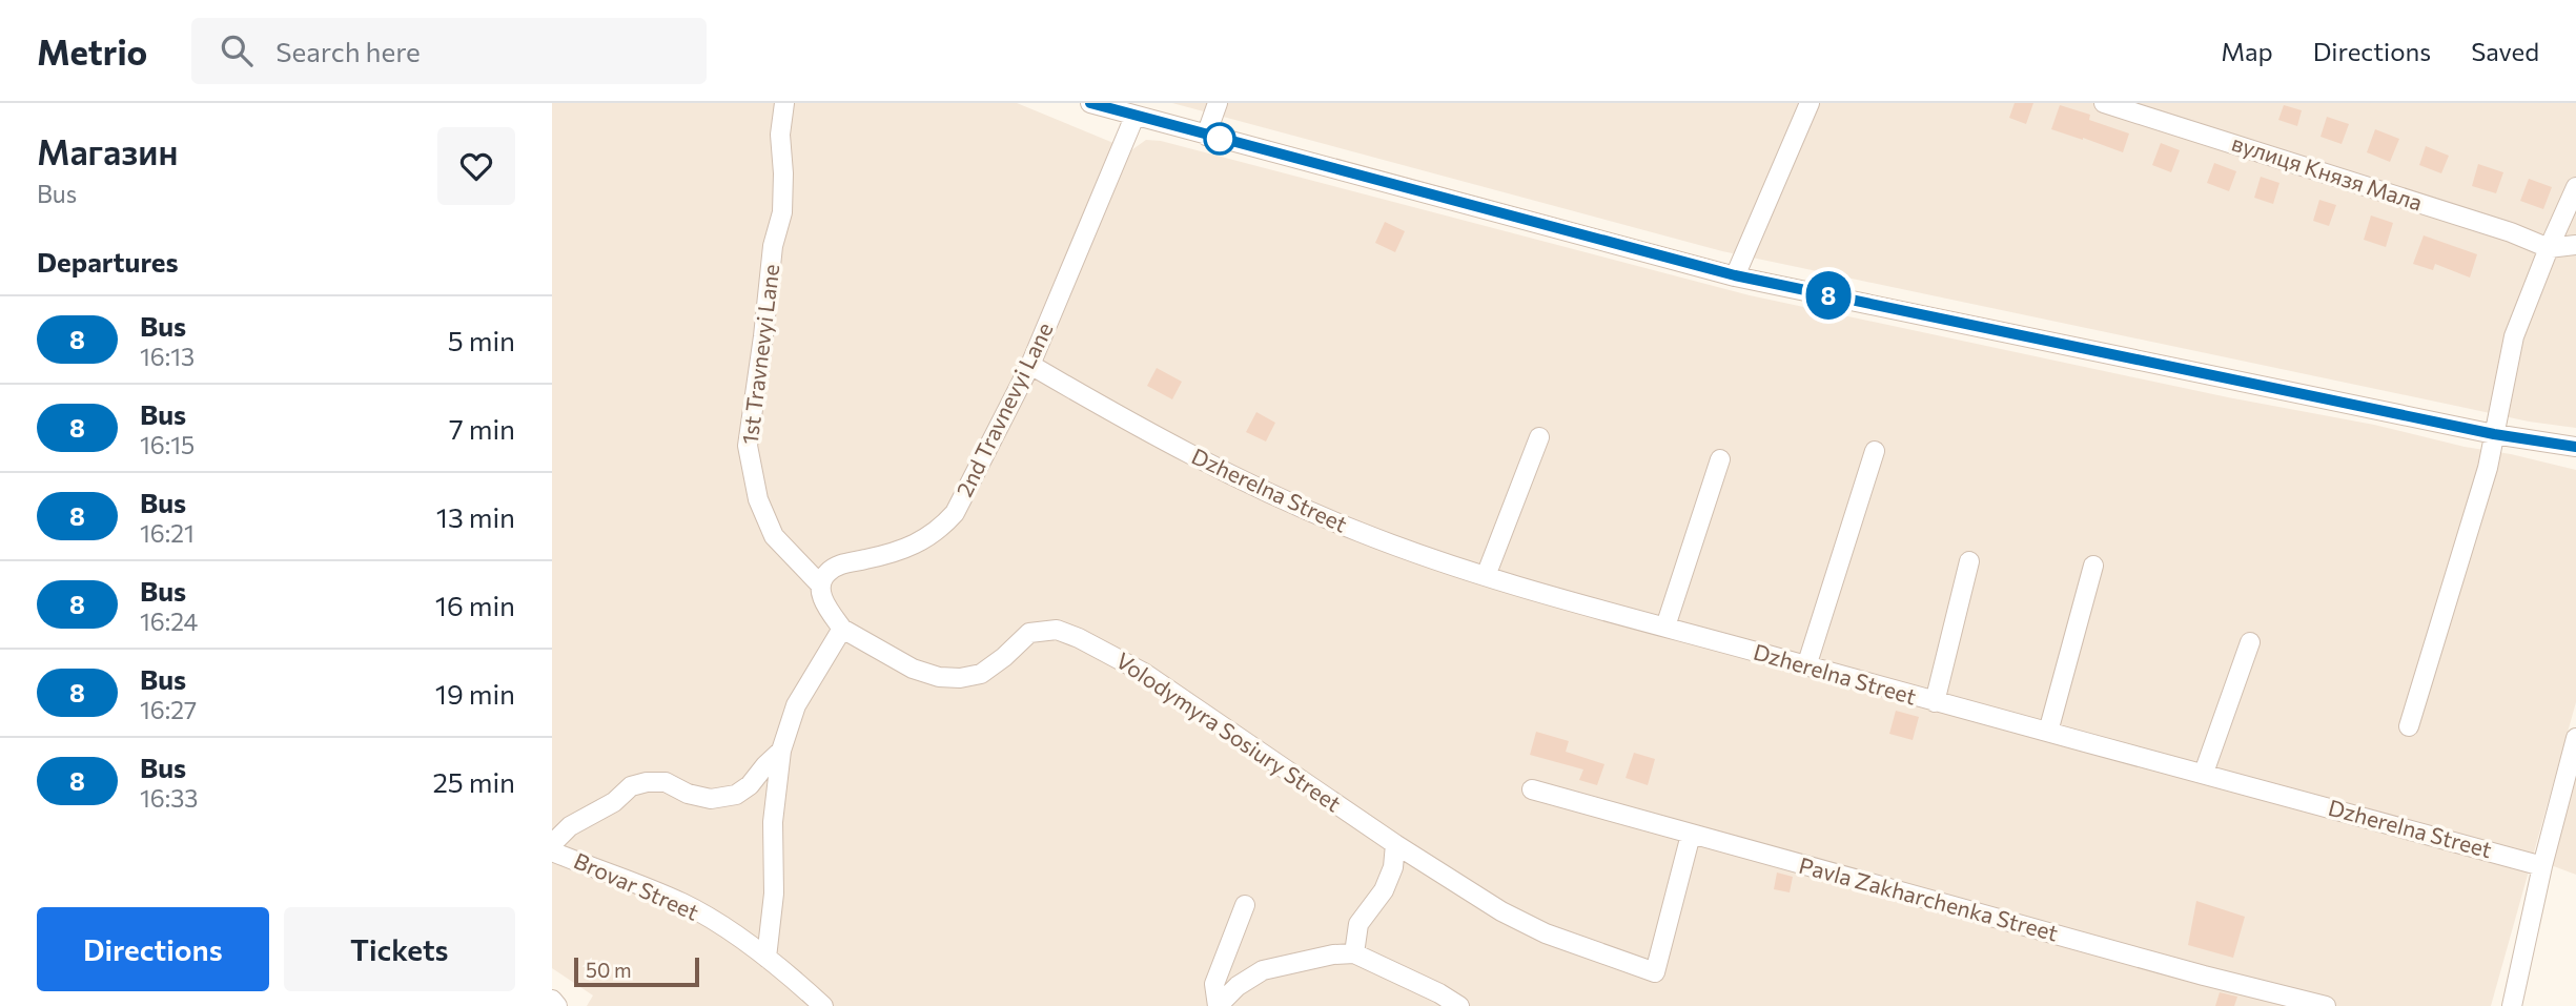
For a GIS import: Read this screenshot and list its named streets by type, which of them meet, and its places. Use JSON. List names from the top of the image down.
{
  "streets": {
    "street": [
      "вулиця Князя Мала",
      "1st Travnevyi Lane",
      "2nd Travnevyi Lane",
      "Dzherelna Street",
      "Volodymyra Sosiury Street",
      "Brovar Street",
      "Pavla Zakharchenka Street"
    ]
  },
  "crossings": [
    ["1st Travnevyi Lane", "2nd Travnevyi Lane"],
    ["2nd Travnevyi Lane", "Dzherelna Street"],
    ["Volodymyra Sosiury Street", "Pavla Zakharchenka Street"]
  ],
  "lines": ["bus line 8"],
  "scale_bar": "50 m",
  "page": {
    "header": "Metrio",
    "search": "Search here",
    "nav": ["Map", "Directions", "Saved"],
    "heading": [
      ["Магазин", "Bus"],
      "Departures"
    ],
    "on_map": "8",
    "list": [
      {
        "mark": "8",
        "name": "Bus",
        "note": "16:13",
        "value": "5 min"
      },
      {
        "mark": "8",
        "name": "Bus",
        "note": "16:15",
        "value": "7 min"
      },
      {
        "mark": "8",
        "name": "Bus",
        "note": "16:21",
        "value": "13 min"
      },
      {
        "mark": "8",
        "name": "Bus",
        "note": "16:24",
        "value": "16 min"
      },
      {
        "mark": "8",
        "name": "Bus",
        "note": "16:27",
        "value": "19 min"
      },
      {
        "mark": "8",
        "name": "Bus",
        "note": "16:33",
        "value": "25 min"
      }
    ],
    "buttons": ["Directions", "Tickets"],
    "scale": "50 m"
  }
}
